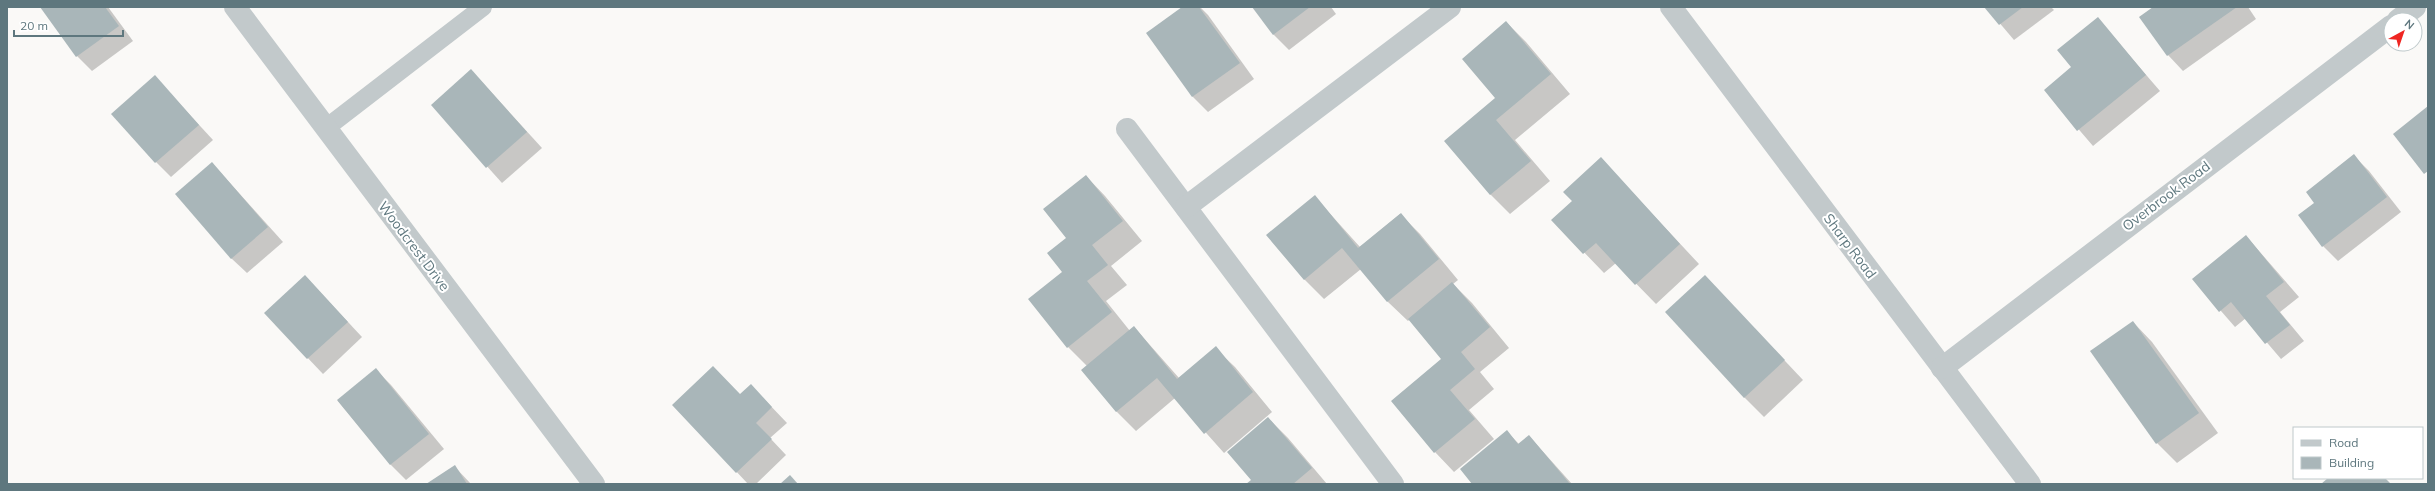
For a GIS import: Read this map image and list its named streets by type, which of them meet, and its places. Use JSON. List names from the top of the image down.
{
  "streets": {
    "street": ["Overbrook Road", "Woodcrest Drive", "Sharp Road"]
  },
  "crossings": [
    ["Overbrook Road", "Sharp Road"]
  ],
  "legend": ["Road", "Building"],
  "scale_bar": "20 m",
  "north": "top right"
}
